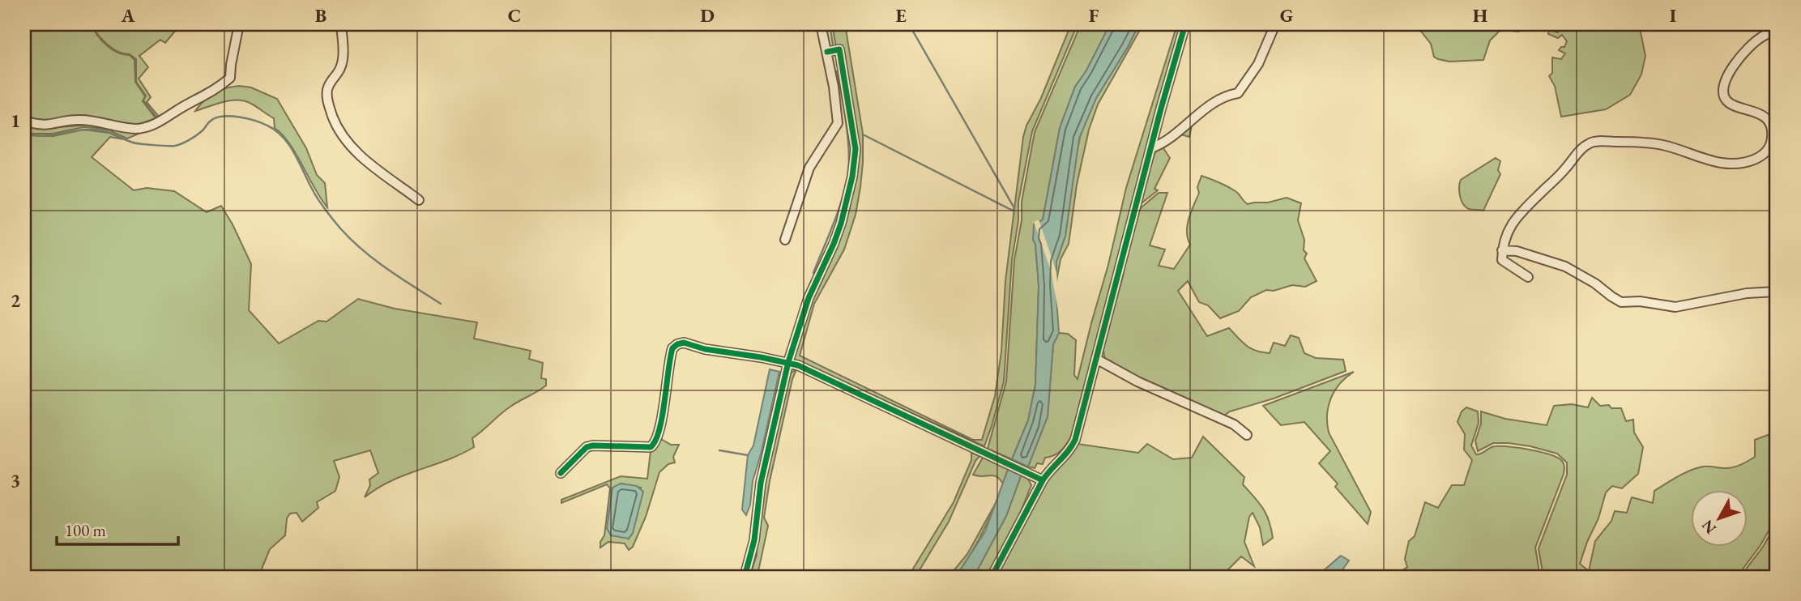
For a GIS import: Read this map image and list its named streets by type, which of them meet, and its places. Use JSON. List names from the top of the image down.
{
  "scale_bar": "100 m",
  "north": "bottom left",
  "grid": {
    "columns": [
      "A",
      "B",
      "C",
      "D",
      "E",
      "F",
      "G",
      "H",
      "I"
    ],
    "rows": ["1", "2", "3"]
  }
}
